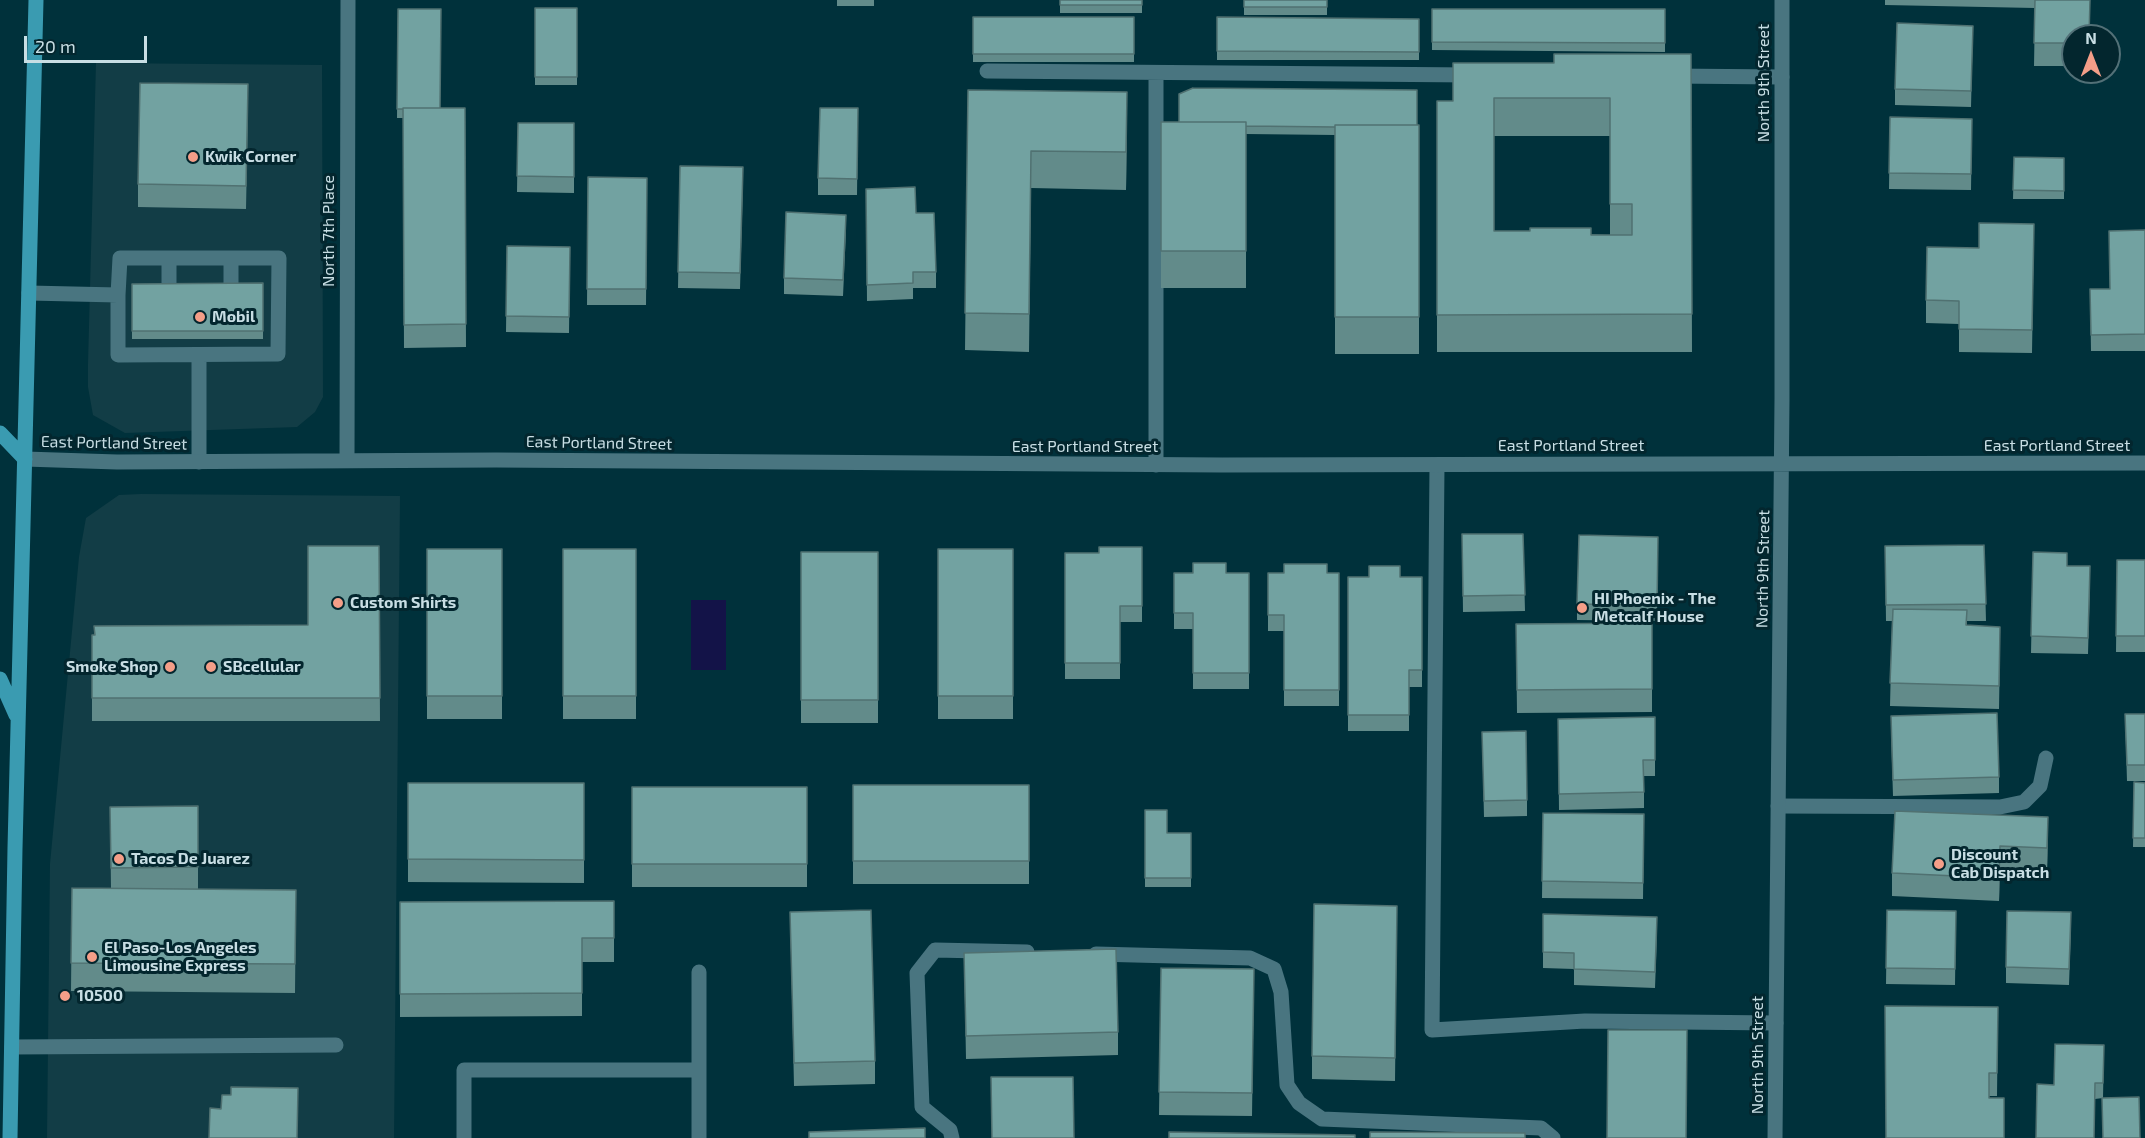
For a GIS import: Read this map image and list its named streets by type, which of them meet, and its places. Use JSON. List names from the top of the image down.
{
  "streets": {
    "street": ["North 9th Street", "North 7th Place", "East Portland Street"]
  },
  "crossings": [
    ["North 9th Street", "East Portland Street"],
    ["North 7th Place", "East Portland Street"]
  ],
  "places": [
    "Kwik Corner",
    "Mobil",
    "Custom Shirts",
    "HI Phoenix - The Metcalf House",
    "Smoke Shop",
    "SBcellular",
    "Tacos De Juarez",
    "Discount Cab Dispatch",
    "El Paso-Los Angeles Limousine Express",
    "10500"
  ],
  "scale_bar": "20 m",
  "north": "top"
}
